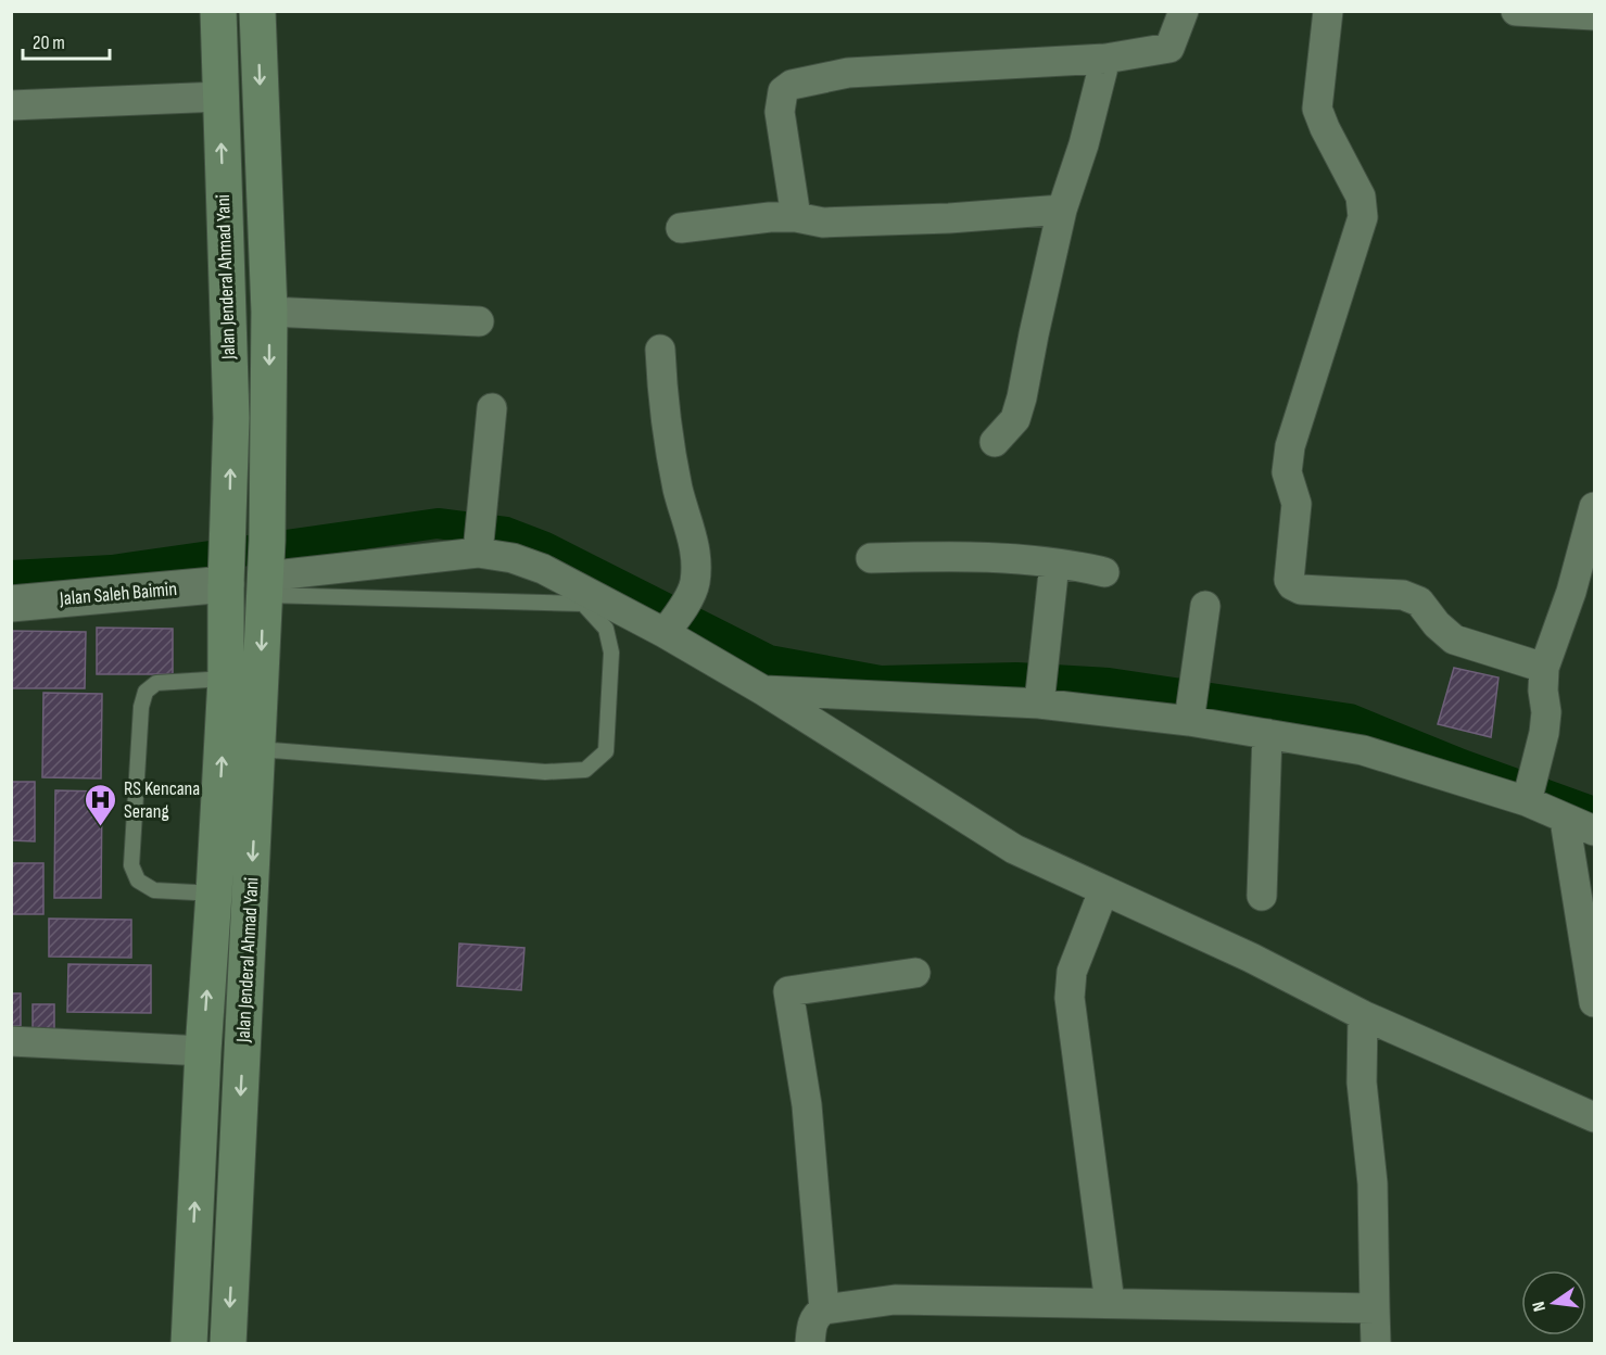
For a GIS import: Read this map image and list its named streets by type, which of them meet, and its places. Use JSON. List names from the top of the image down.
{
  "streets": {
    "main road": ["Jalan Jenderal Ahmad Yani"],
    "street": ["Jalan Saleh Baimin"]
  },
  "crossings": [
    ["Jalan Jenderal Ahmad Yani", "Jalan Saleh Baimin"]
  ],
  "places": {
    "hospital": ["RS Kencana Serang"]
  },
  "scale_bar": "20 m",
  "north": "left"
}
